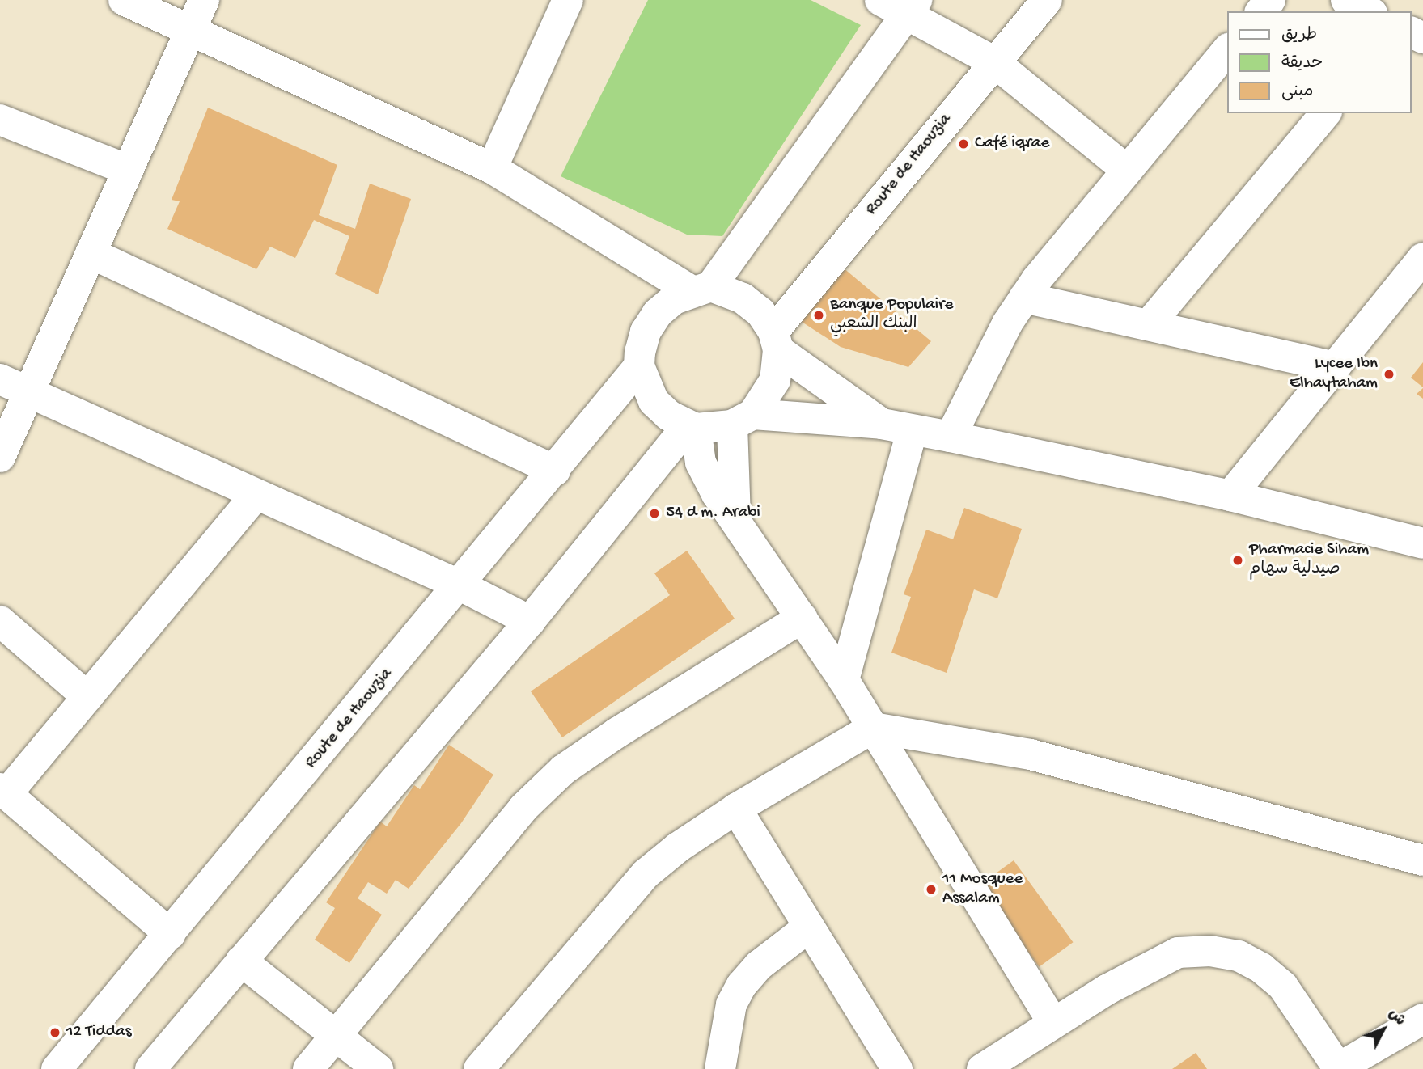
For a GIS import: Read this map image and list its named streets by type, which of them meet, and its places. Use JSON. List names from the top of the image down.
{
  "streets": {
    "street": ["Route de Haouzia"]
  },
  "places": [
    "Café iqrae",
    "Banque Populaire البنك الشعبي",
    "Lycee Ibn Elhaytaham",
    "54 d m. Arabi",
    "Pharmacie Siham صيدلية سهام",
    "11 Mosquee Assalam",
    "12 Tiddas"
  ],
  "legend": ["طريق", "حديقة", "مبنى"],
  "north": "top right"
}
